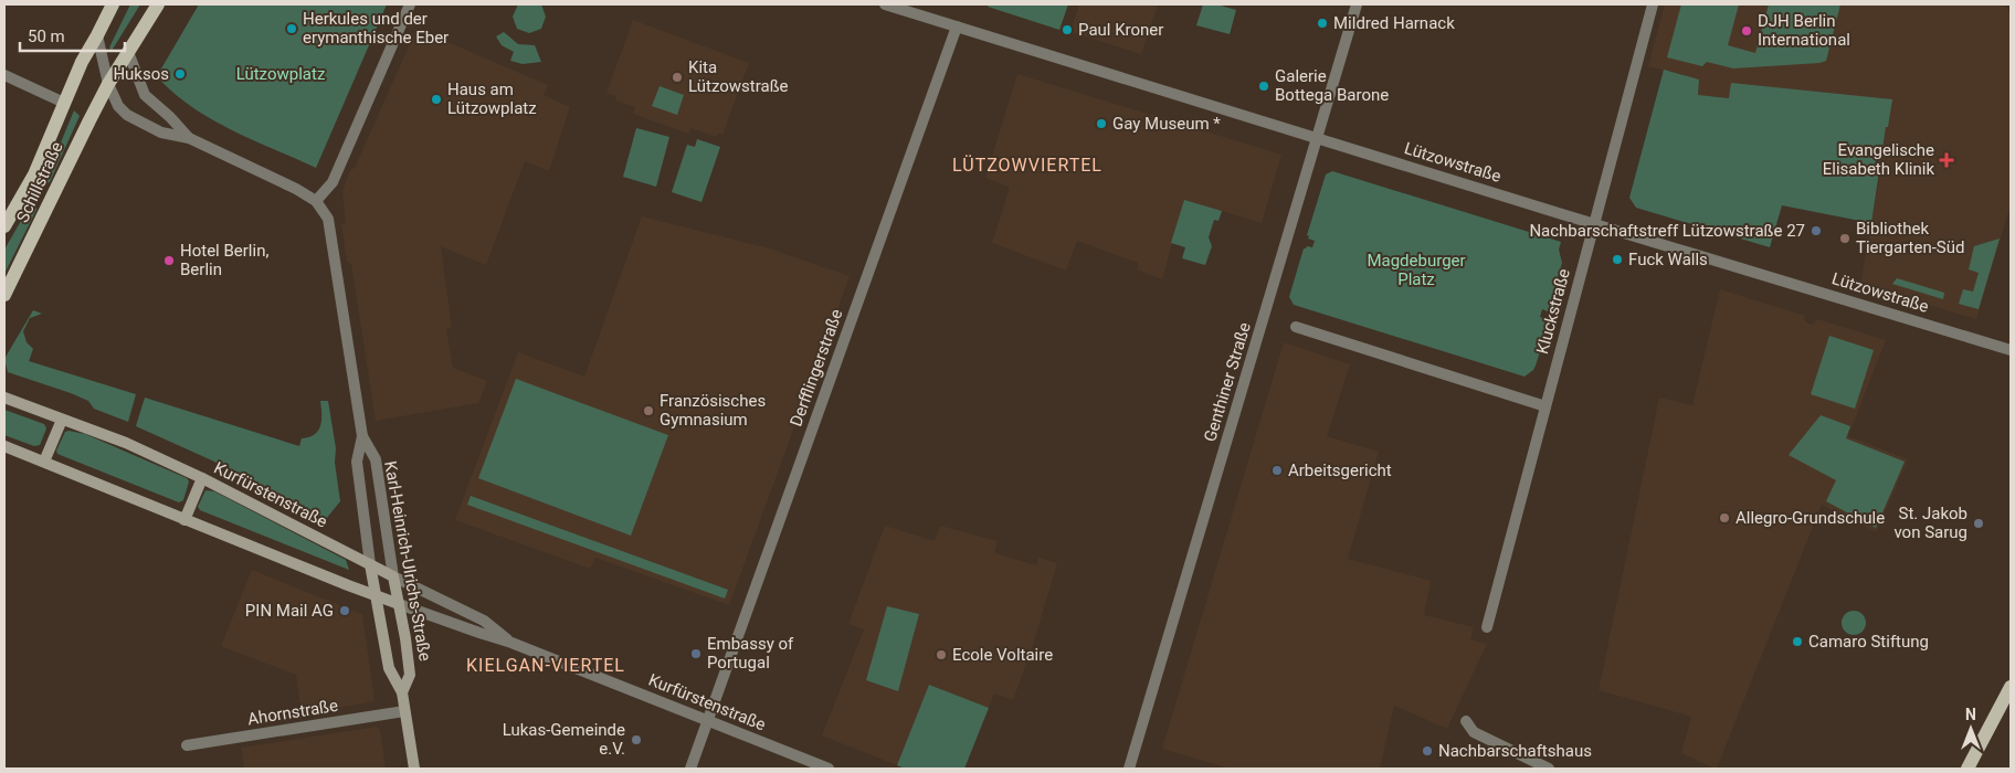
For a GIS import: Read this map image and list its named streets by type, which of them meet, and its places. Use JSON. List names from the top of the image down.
{
  "streets": {
    "main road": ["Schillstraße", "Kurfürstenstraße", "Karl-Heinrich-Ulrichs-Straße"],
    "street": [
      "Lützowstraße",
      "Kluckstraße",
      "Derfflingerstraße",
      "Genthiner Straße",
      "Ahornstraße"
    ]
  },
  "crossings": [
    ["Lützowstraße", "Kluckstraße"],
    ["Lützowstraße", "Derfflingerstraße"],
    ["Lützowstraße", "Genthiner Straße"],
    ["Derfflingerstraße", "Kurfürstenstraße"],
    ["Kurfürstenstraße", "Karl-Heinrich-Ulrichs-Straße"],
    ["Karl-Heinrich-Ulrichs-Straße", "Ahornstraße"]
  ],
  "districts": ["LÜTZOWVIERTEL", "KIELGAN-VIERTEL"],
  "parks": ["Lützowplatz", "Magdeburger Platz"],
  "places": {
    "other": [
      "Mildred Harnack",
      "Herkules und der erymanthische Eber",
      "Paul Kroner",
      "DJH Berlin International",
      "Huksos",
      "Kita Lützowstraße",
      "Galerie Bottega Barone",
      "Haus am Lützowplatz",
      "Gay Museum *",
      "Nachbarschaftstreff Lützowstraße 27",
      "Bibliothek Tiergarten-Süd",
      "Fuck Walls",
      "Hotel Berlin, Berlin",
      "Französisches Gymnasium",
      "Arbeitsgericht",
      "Allegro-Grundschule",
      "St. Jakob von Sarug",
      "PIN Mail AG",
      "Camaro Stiftung",
      "Embassy of Portugal",
      "Ecole Voltaire",
      "Lukas-Gemeinde e.V.",
      "Nachbarschaftshaus"
    ],
    "health": ["Evangelische Elisabeth Klinik"]
  },
  "scale_bar": "50 m",
  "north": "top"
}
